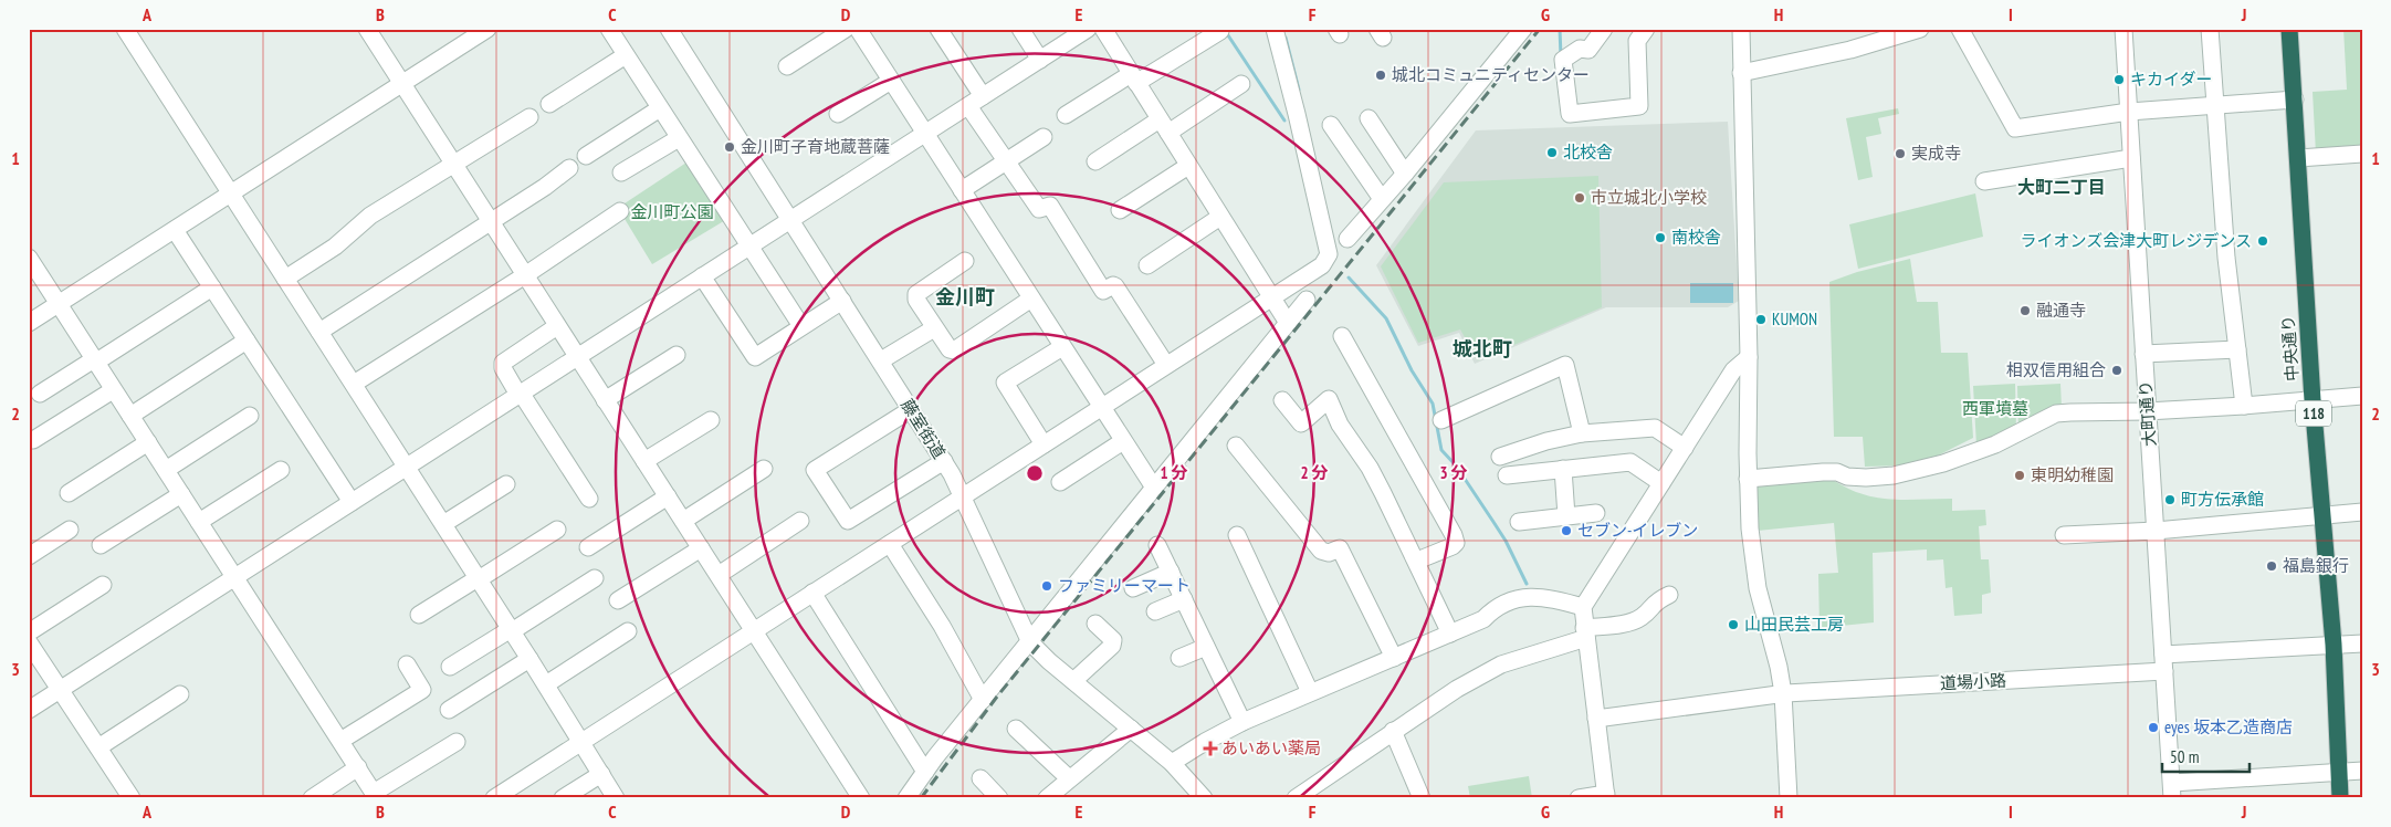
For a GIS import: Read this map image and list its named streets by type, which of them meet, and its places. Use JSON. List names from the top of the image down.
{
  "streets": {
    "highway": ["中央通り", "118"],
    "street": ["大町通り", "藤室街道", "道場小路"]
  },
  "crossings": [
    ["中央通り", "道場小路"],
    ["大町通り", "道場小路"]
  ],
  "districts": ["大町二丁目", "金川町", "城北町"],
  "parks": ["金川町公園", "西軍墳墓"],
  "places": {
    "other": [
      "城北コミュニティセンター",
      "キカイダー",
      "金川町子育地蔵菩薩",
      "北校舎",
      "実成寺",
      "市立城北小学校",
      "南校舎",
      "ライオンズ会津大町レジデンス",
      "融通寺",
      "KUMON",
      "相双信用組合",
      "東明幼稚園",
      "町方伝承館",
      "セブン-イレブン",
      "福島銀行",
      "ファミリーマート",
      "山田民芸工房",
      "eyes 坂本乙造商店"
    ],
    "health": ["あいあい薬局"]
  },
  "scale_bar": "50 m",
  "grid": {
    "columns": [
      "A",
      "B",
      "C",
      "D",
      "E",
      "F",
      "G",
      "H",
      "I",
      "J"
    ],
    "rows": ["1", "2", "3"]
  },
  "rings": ["1 分", "2 分", "3 分"]
}
